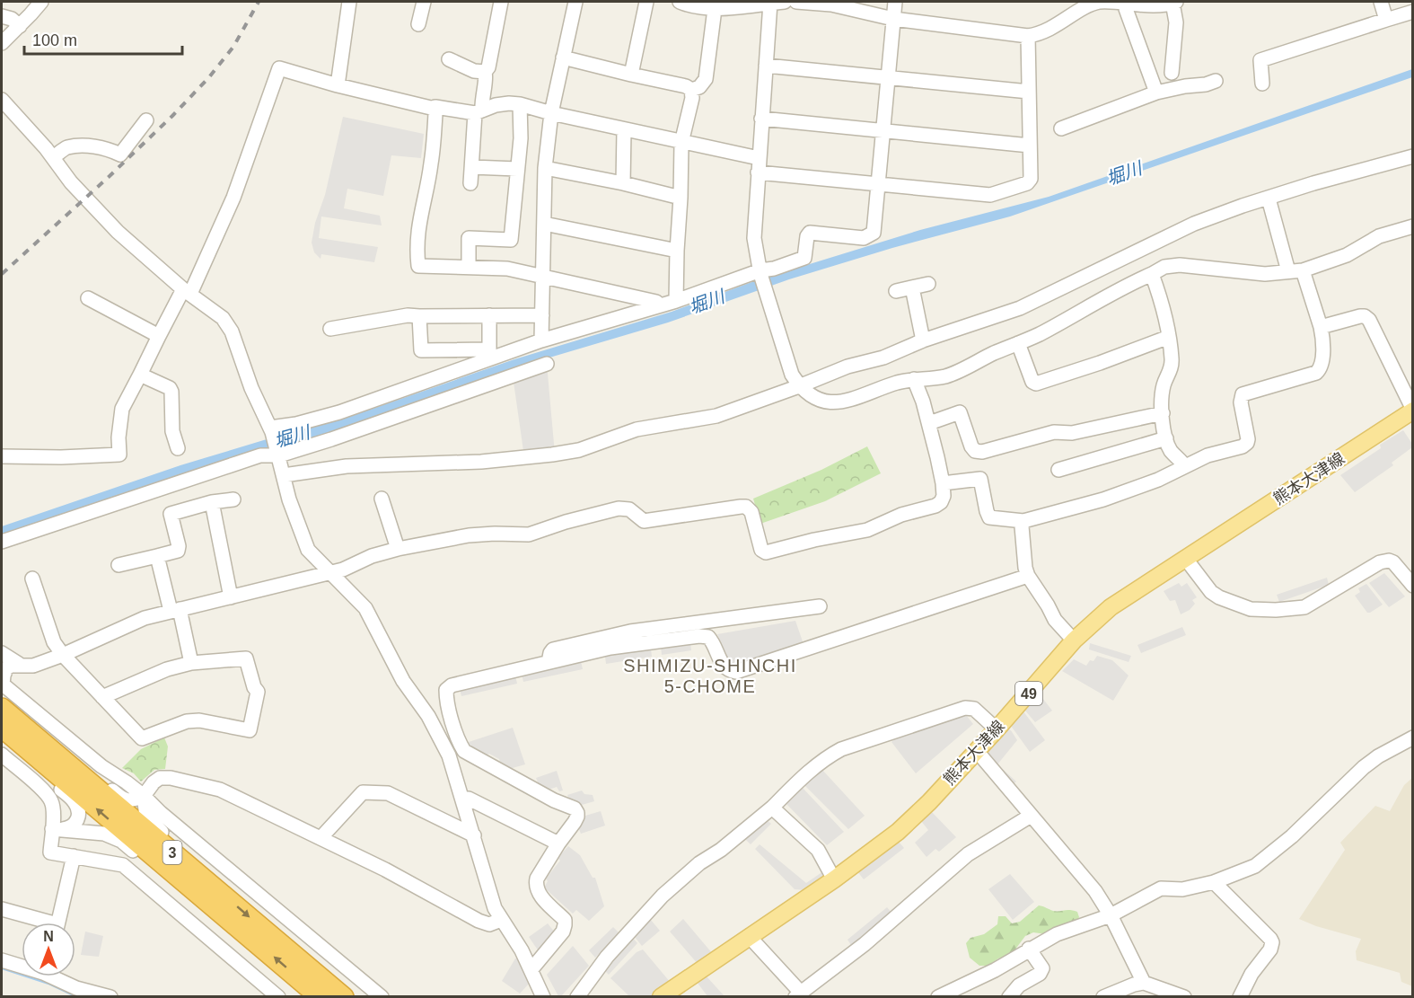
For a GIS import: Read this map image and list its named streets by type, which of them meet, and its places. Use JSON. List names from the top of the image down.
{
  "streets": {
    "highway": ["3"],
    "main road": ["熊本大津線", "49"]
  },
  "districts": ["SHIMIZU-SHINCHI 5-CHOME"],
  "water": ["堀川"],
  "scale_bar": "100 m",
  "north": "top"
}
